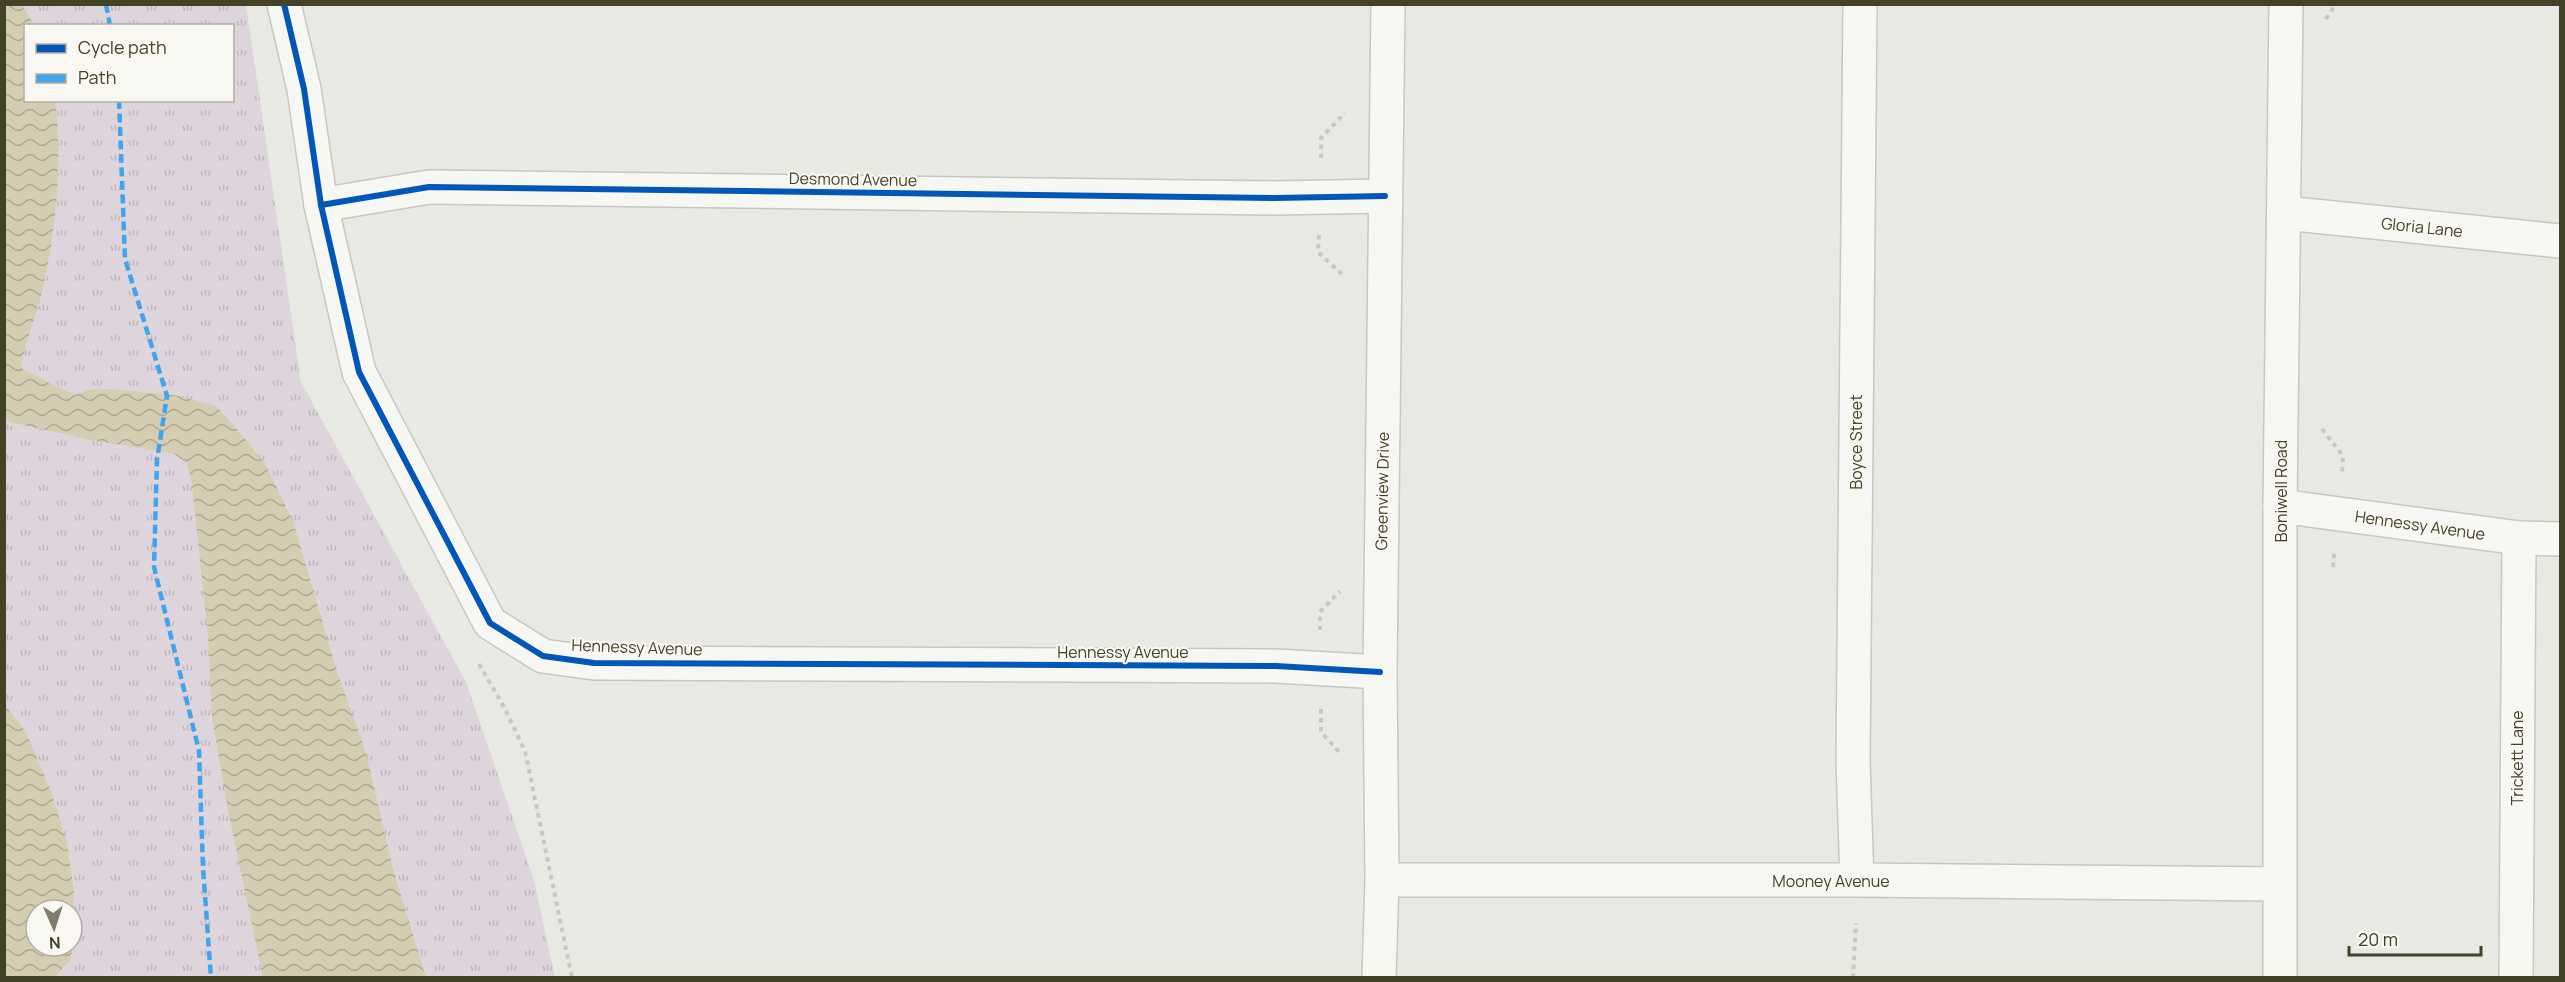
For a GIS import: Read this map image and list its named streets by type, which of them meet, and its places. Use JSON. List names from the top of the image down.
{
  "streets": {
    "street": [
      "Desmond Avenue",
      "Gloria Lane",
      "Boyce Street",
      "Greenview Drive",
      "Boniwell Road",
      "Hennessy Avenue",
      "Trickett Lane",
      "Mooney Avenue"
    ]
  },
  "crossings": [
    ["Desmond Avenue", "Greenview Drive"],
    ["Desmond Avenue", "Hennessy Avenue"],
    ["Gloria Lane", "Boniwell Road"],
    ["Boyce Street", "Mooney Avenue"],
    ["Greenview Drive", "Hennessy Avenue"],
    ["Greenview Drive", "Mooney Avenue"],
    ["Boniwell Road", "Hennessy Avenue"],
    ["Boniwell Road", "Mooney Avenue"],
    ["Hennessy Avenue", "Trickett Lane"]
  ],
  "legend": ["Cycle path", "Path"],
  "scale_bar": "20 m",
  "north": "bottom"
}
